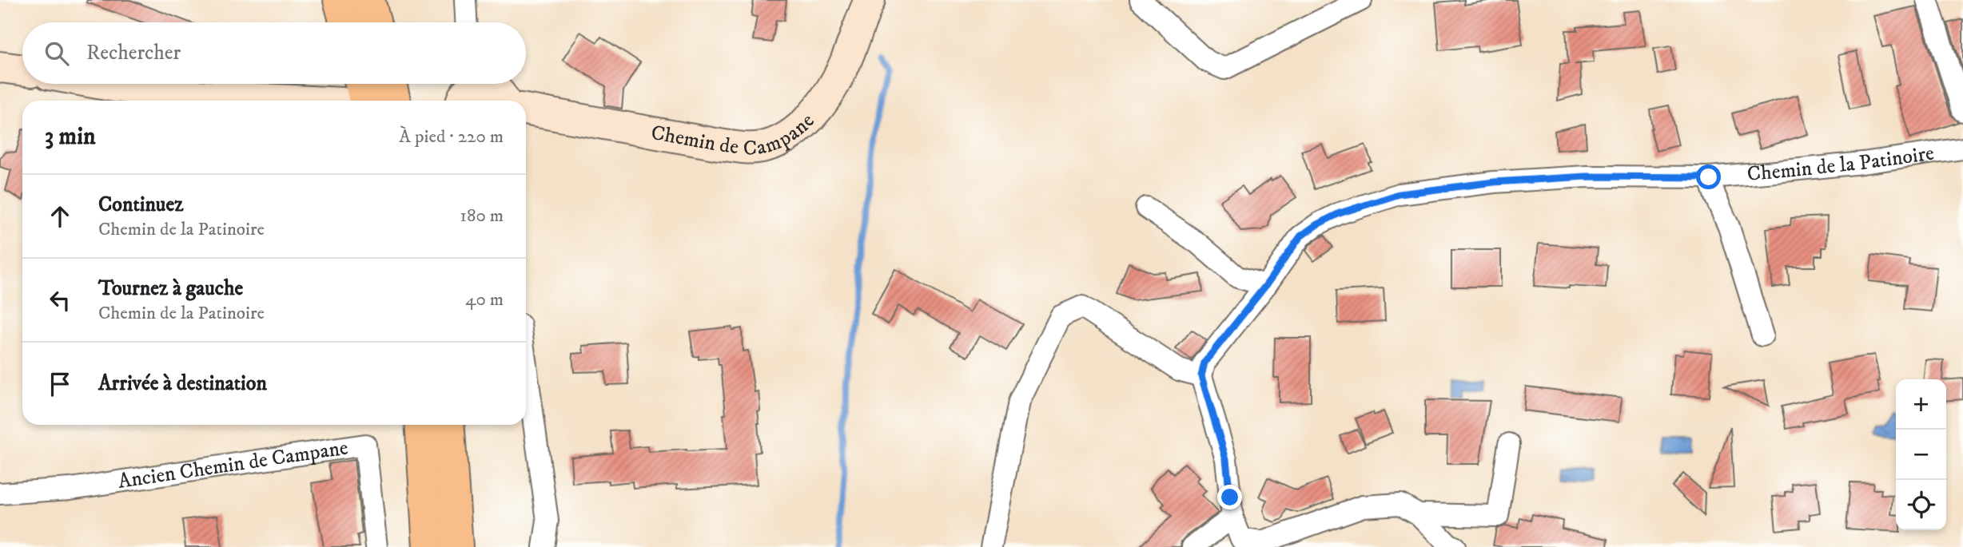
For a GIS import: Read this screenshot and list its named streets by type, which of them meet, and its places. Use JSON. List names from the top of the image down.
{
  "streets": {
    "main road": ["Chemin de Campane"],
    "street": ["Chemin de la Patinoire", "Ancien Chemin de Campane"]
  },
  "page": {
    "search": "Rechercher",
    "heading": ["3 min", "À pied · 220 m"],
    "list": [
      ["Continuez", "Chemin de la Patinoire", "180 m"],
      ["Tournez à gauche", "Chemin de la Patinoire", "40 m"],
      "Arrivée à destination"
    ],
    "map_buttons": ["+", "−"]
  }
}
